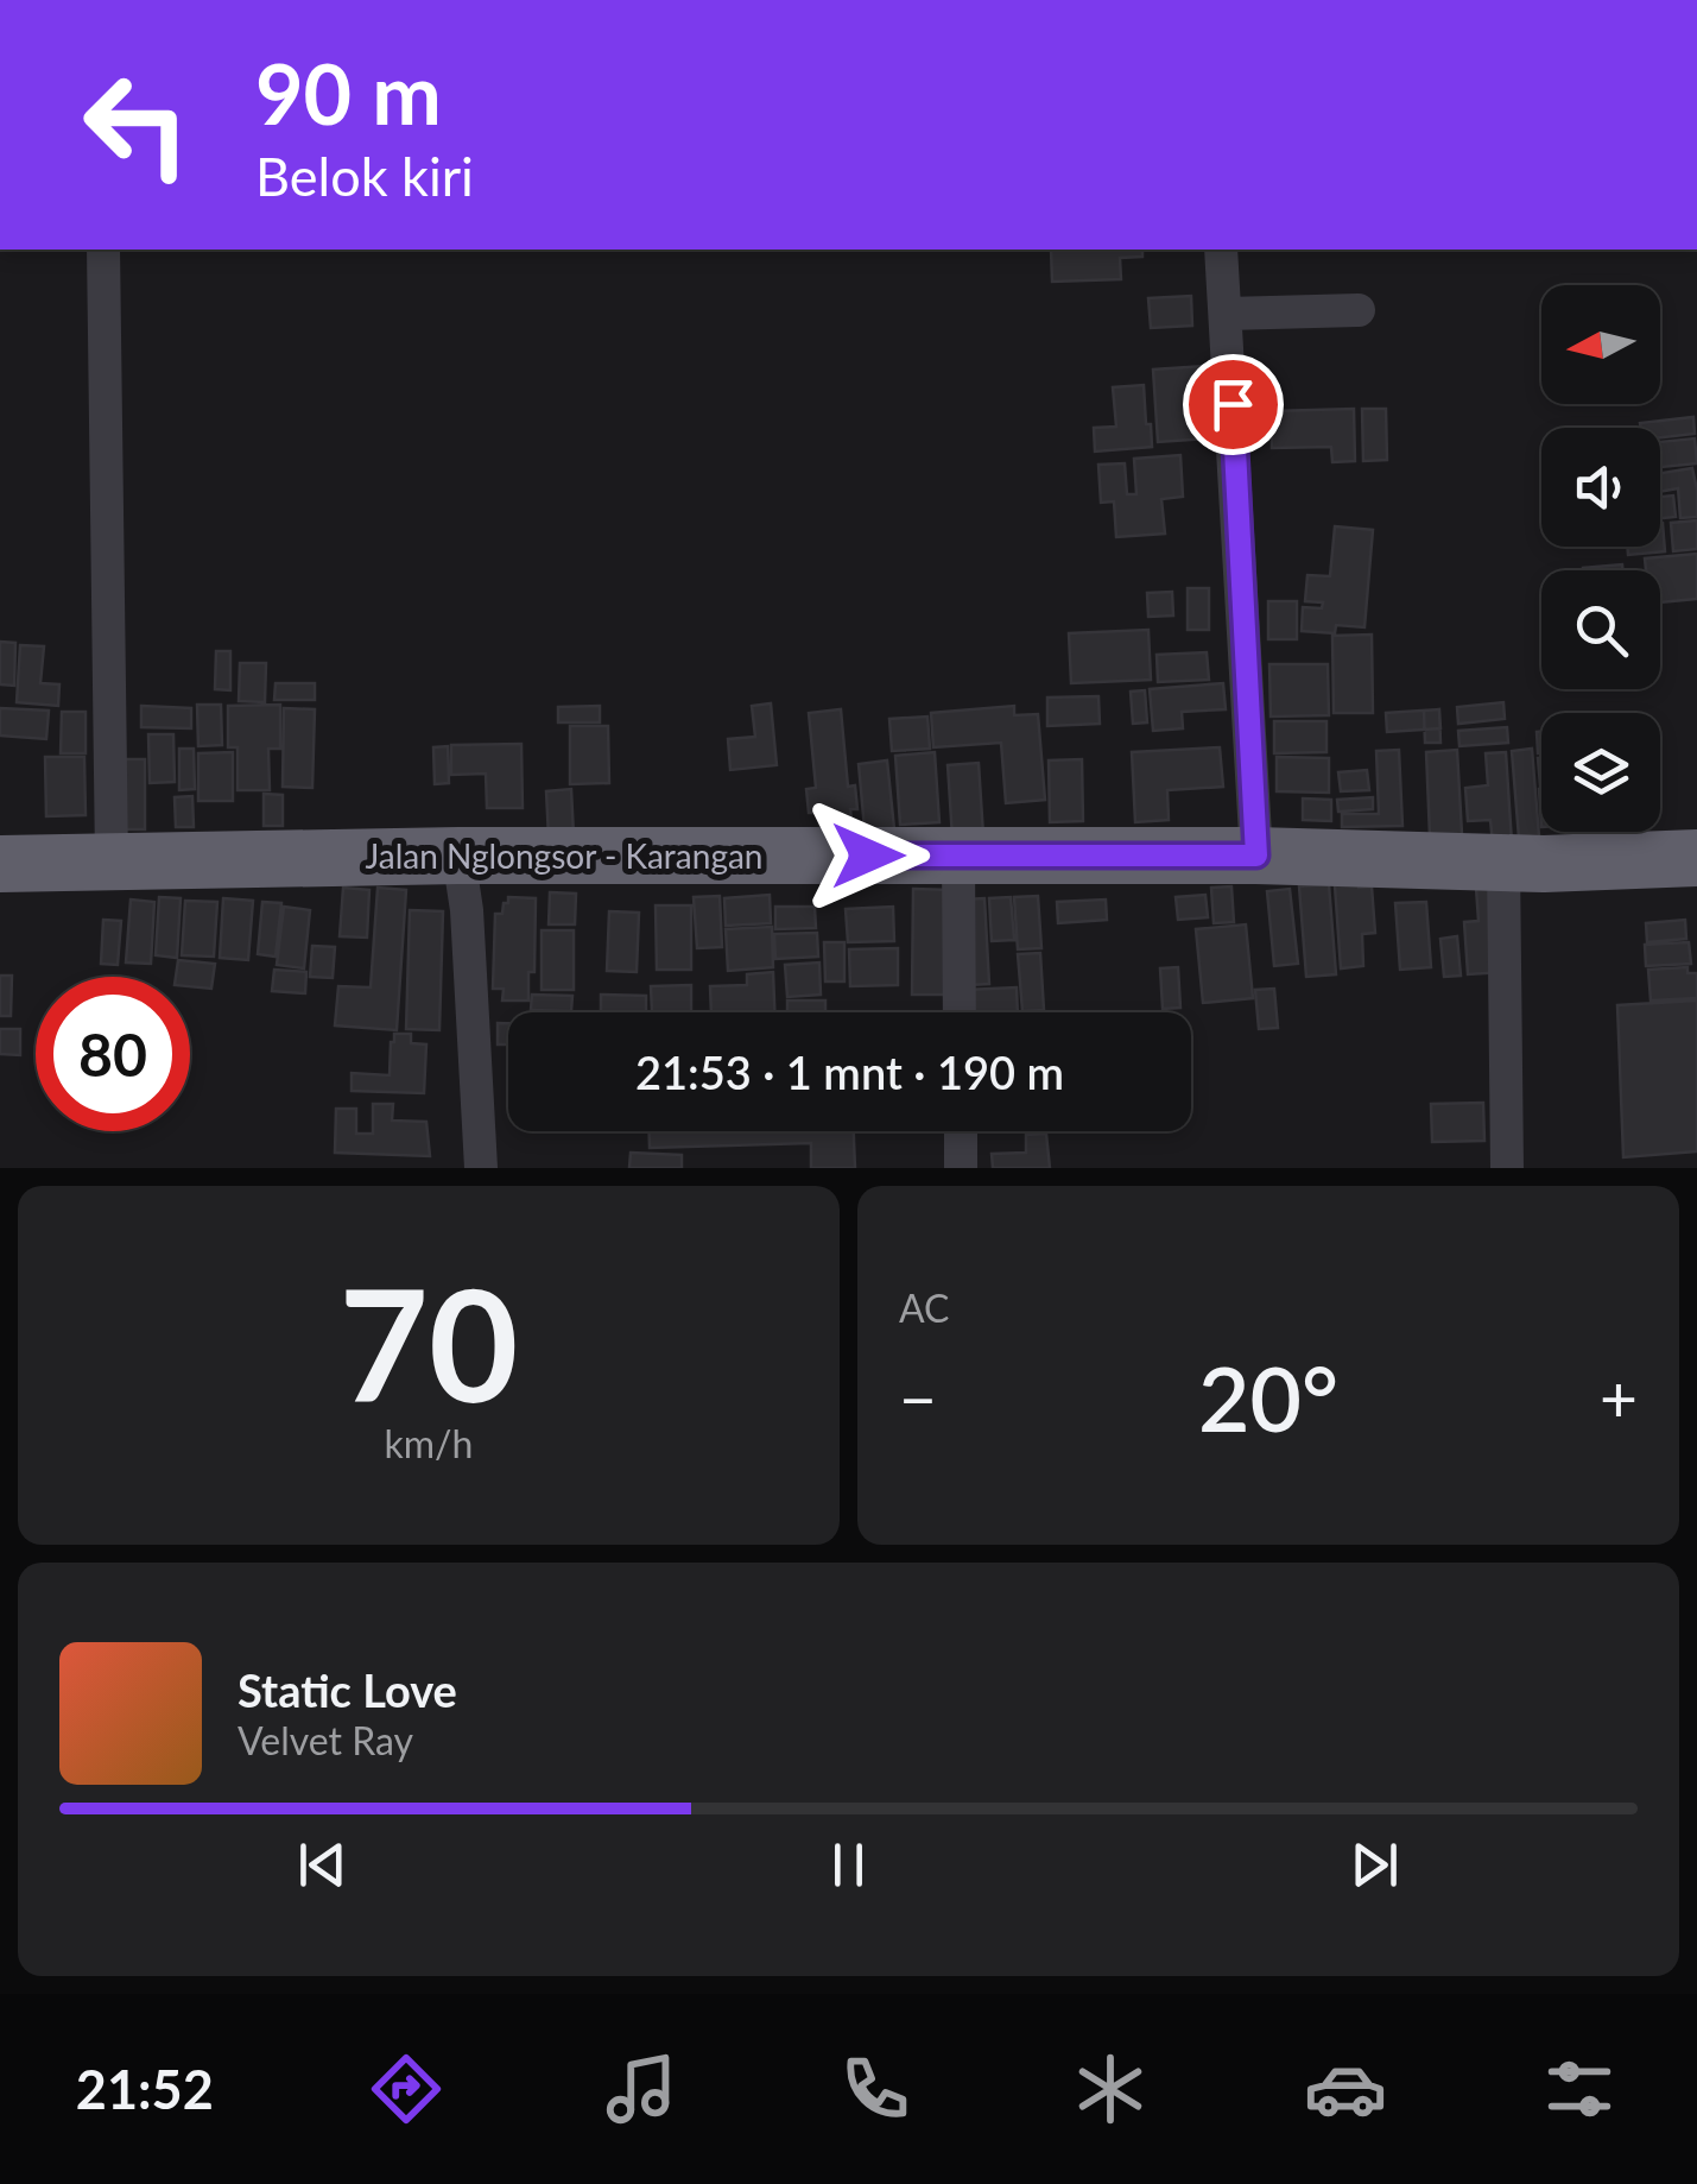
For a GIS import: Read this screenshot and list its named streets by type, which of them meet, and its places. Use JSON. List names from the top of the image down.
{
  "streets": {
    "highway": ["Jalan Nglongsor - Karangan"]
  },
  "north": "left",
  "page": {
    "turn": ["90 m", "Belok kiri"],
    "limit": "80",
    "trip": "21:53 · 1 mnt · 190 m",
    "tile": [
      ["70", "km/h"],
      "AC"
    ],
    "heat": ["−", "20°", "+"],
    "song": ["Static Love", "Velvet Ray"],
    "tabs": "21:52"
  }
}
